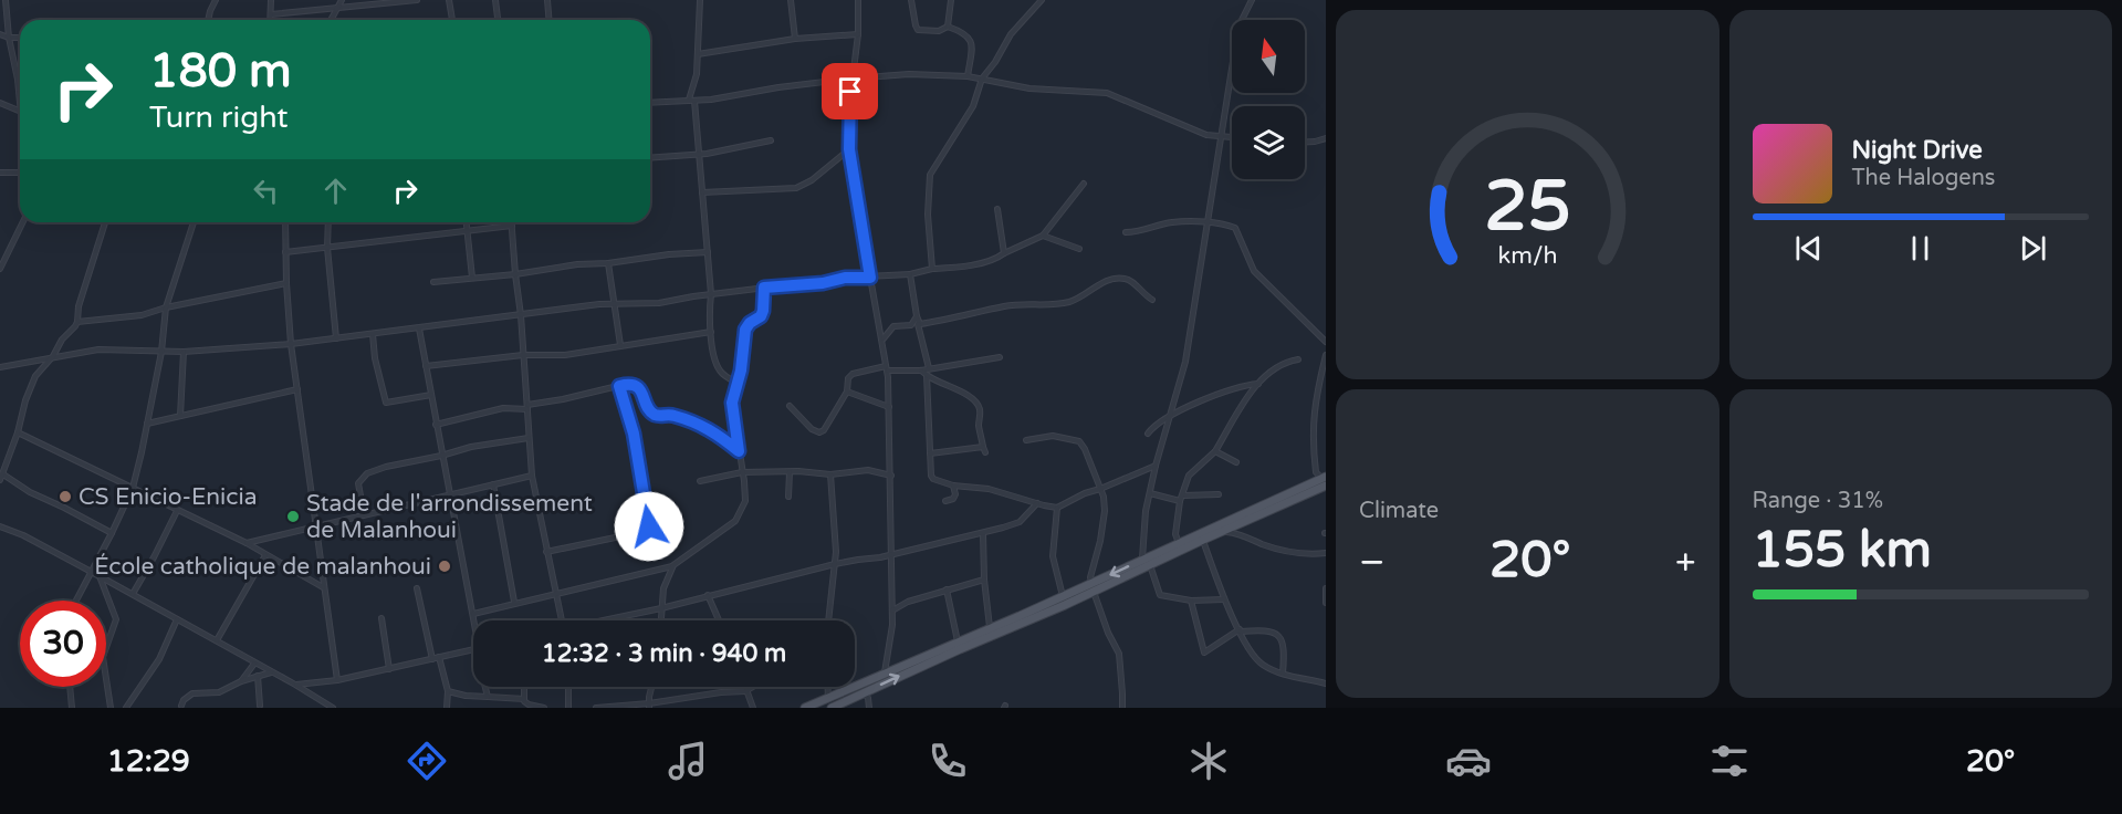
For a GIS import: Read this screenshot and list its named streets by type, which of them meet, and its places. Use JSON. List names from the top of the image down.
{
  "places": ["CS Enicio-Enicia", "Stade de l'arrondissement de Malanhoui", "École catholique de malanhoui"],
  "north": "top",
  "page": {
    "turn": ["180 m", "Turn right"],
    "song": ["Night Drive", "The Halogens"],
    "tile": [
      "Climate",
      ["Range · 31%", "155 km"]
    ],
    "heat": ["−", "20°", "+"],
    "limit": "30",
    "trip": "12:32 · 3 min · 940 m",
    "tabs": ["12:29", "20°"],
    "gauge": ["25", "km/h"]
  }
}
